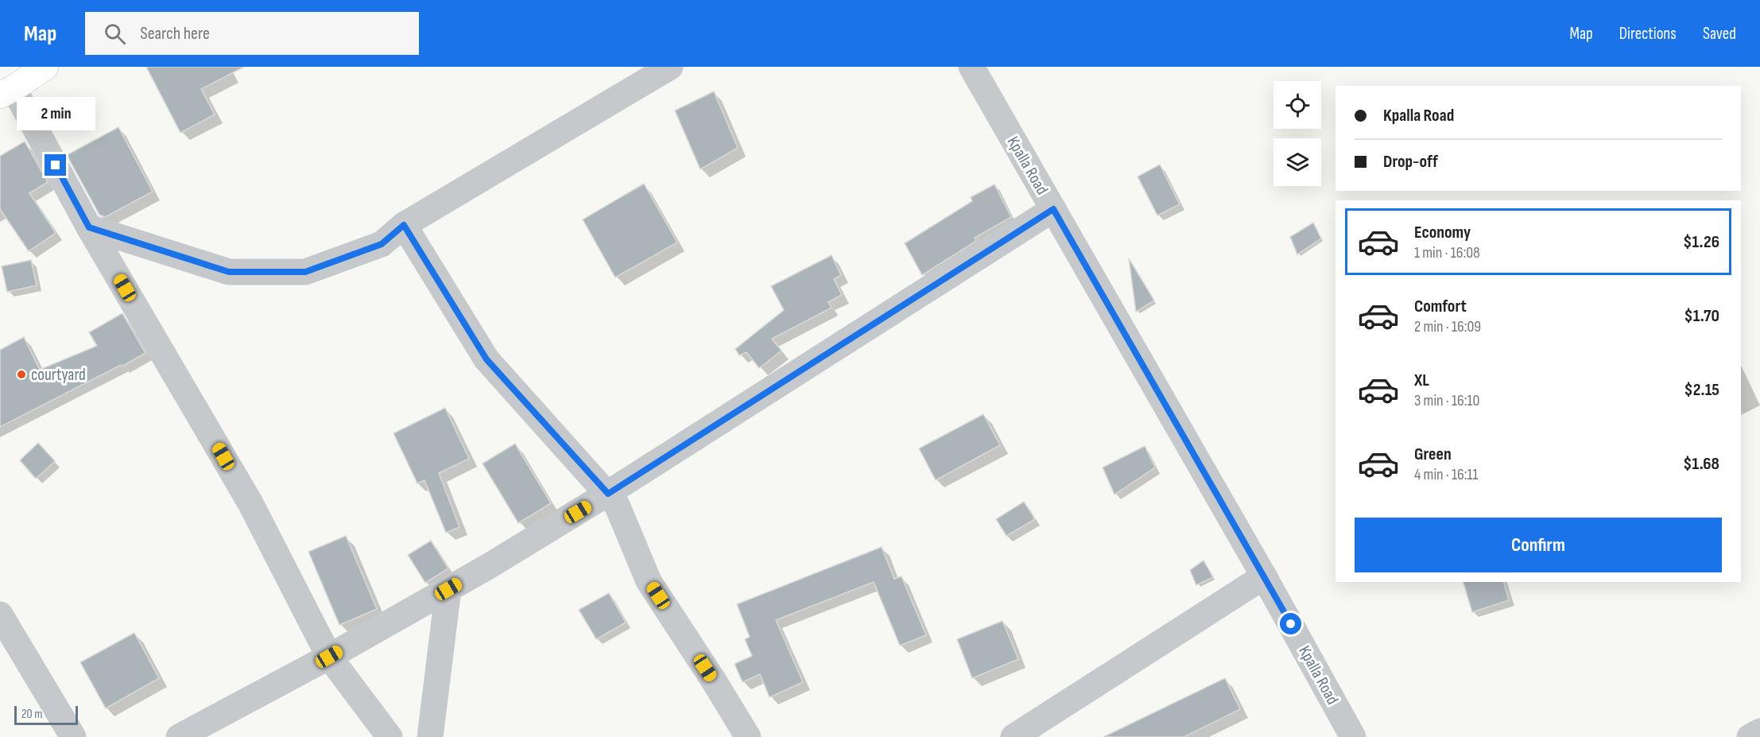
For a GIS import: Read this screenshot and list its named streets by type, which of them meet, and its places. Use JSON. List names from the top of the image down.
{
  "streets": {
    "street": ["Kpalla Road"]
  },
  "places": ["courtyard"],
  "scale_bar": "20 m",
  "page": {
    "header": "Map",
    "search": "Search here",
    "nav": ["Map", "Directions", "Saved"],
    "banner": ["Kpalla Road", "Drop-off"],
    "bubble": "2 min",
    "list": [
      {
        "name": "Economy",
        "note": "1 min · 16:08",
        "value": "$1.26"
      },
      {
        "name": "Comfort",
        "note": "2 min · 16:09",
        "value": "$1.70"
      },
      {
        "name": "XL",
        "note": "3 min · 16:10",
        "value": "$2.15"
      },
      {
        "name": "Green",
        "note": "4 min · 16:11",
        "value": "$1.68"
      }
    ],
    "buttons": "Confirm",
    "scale": "20 m"
  }
}
